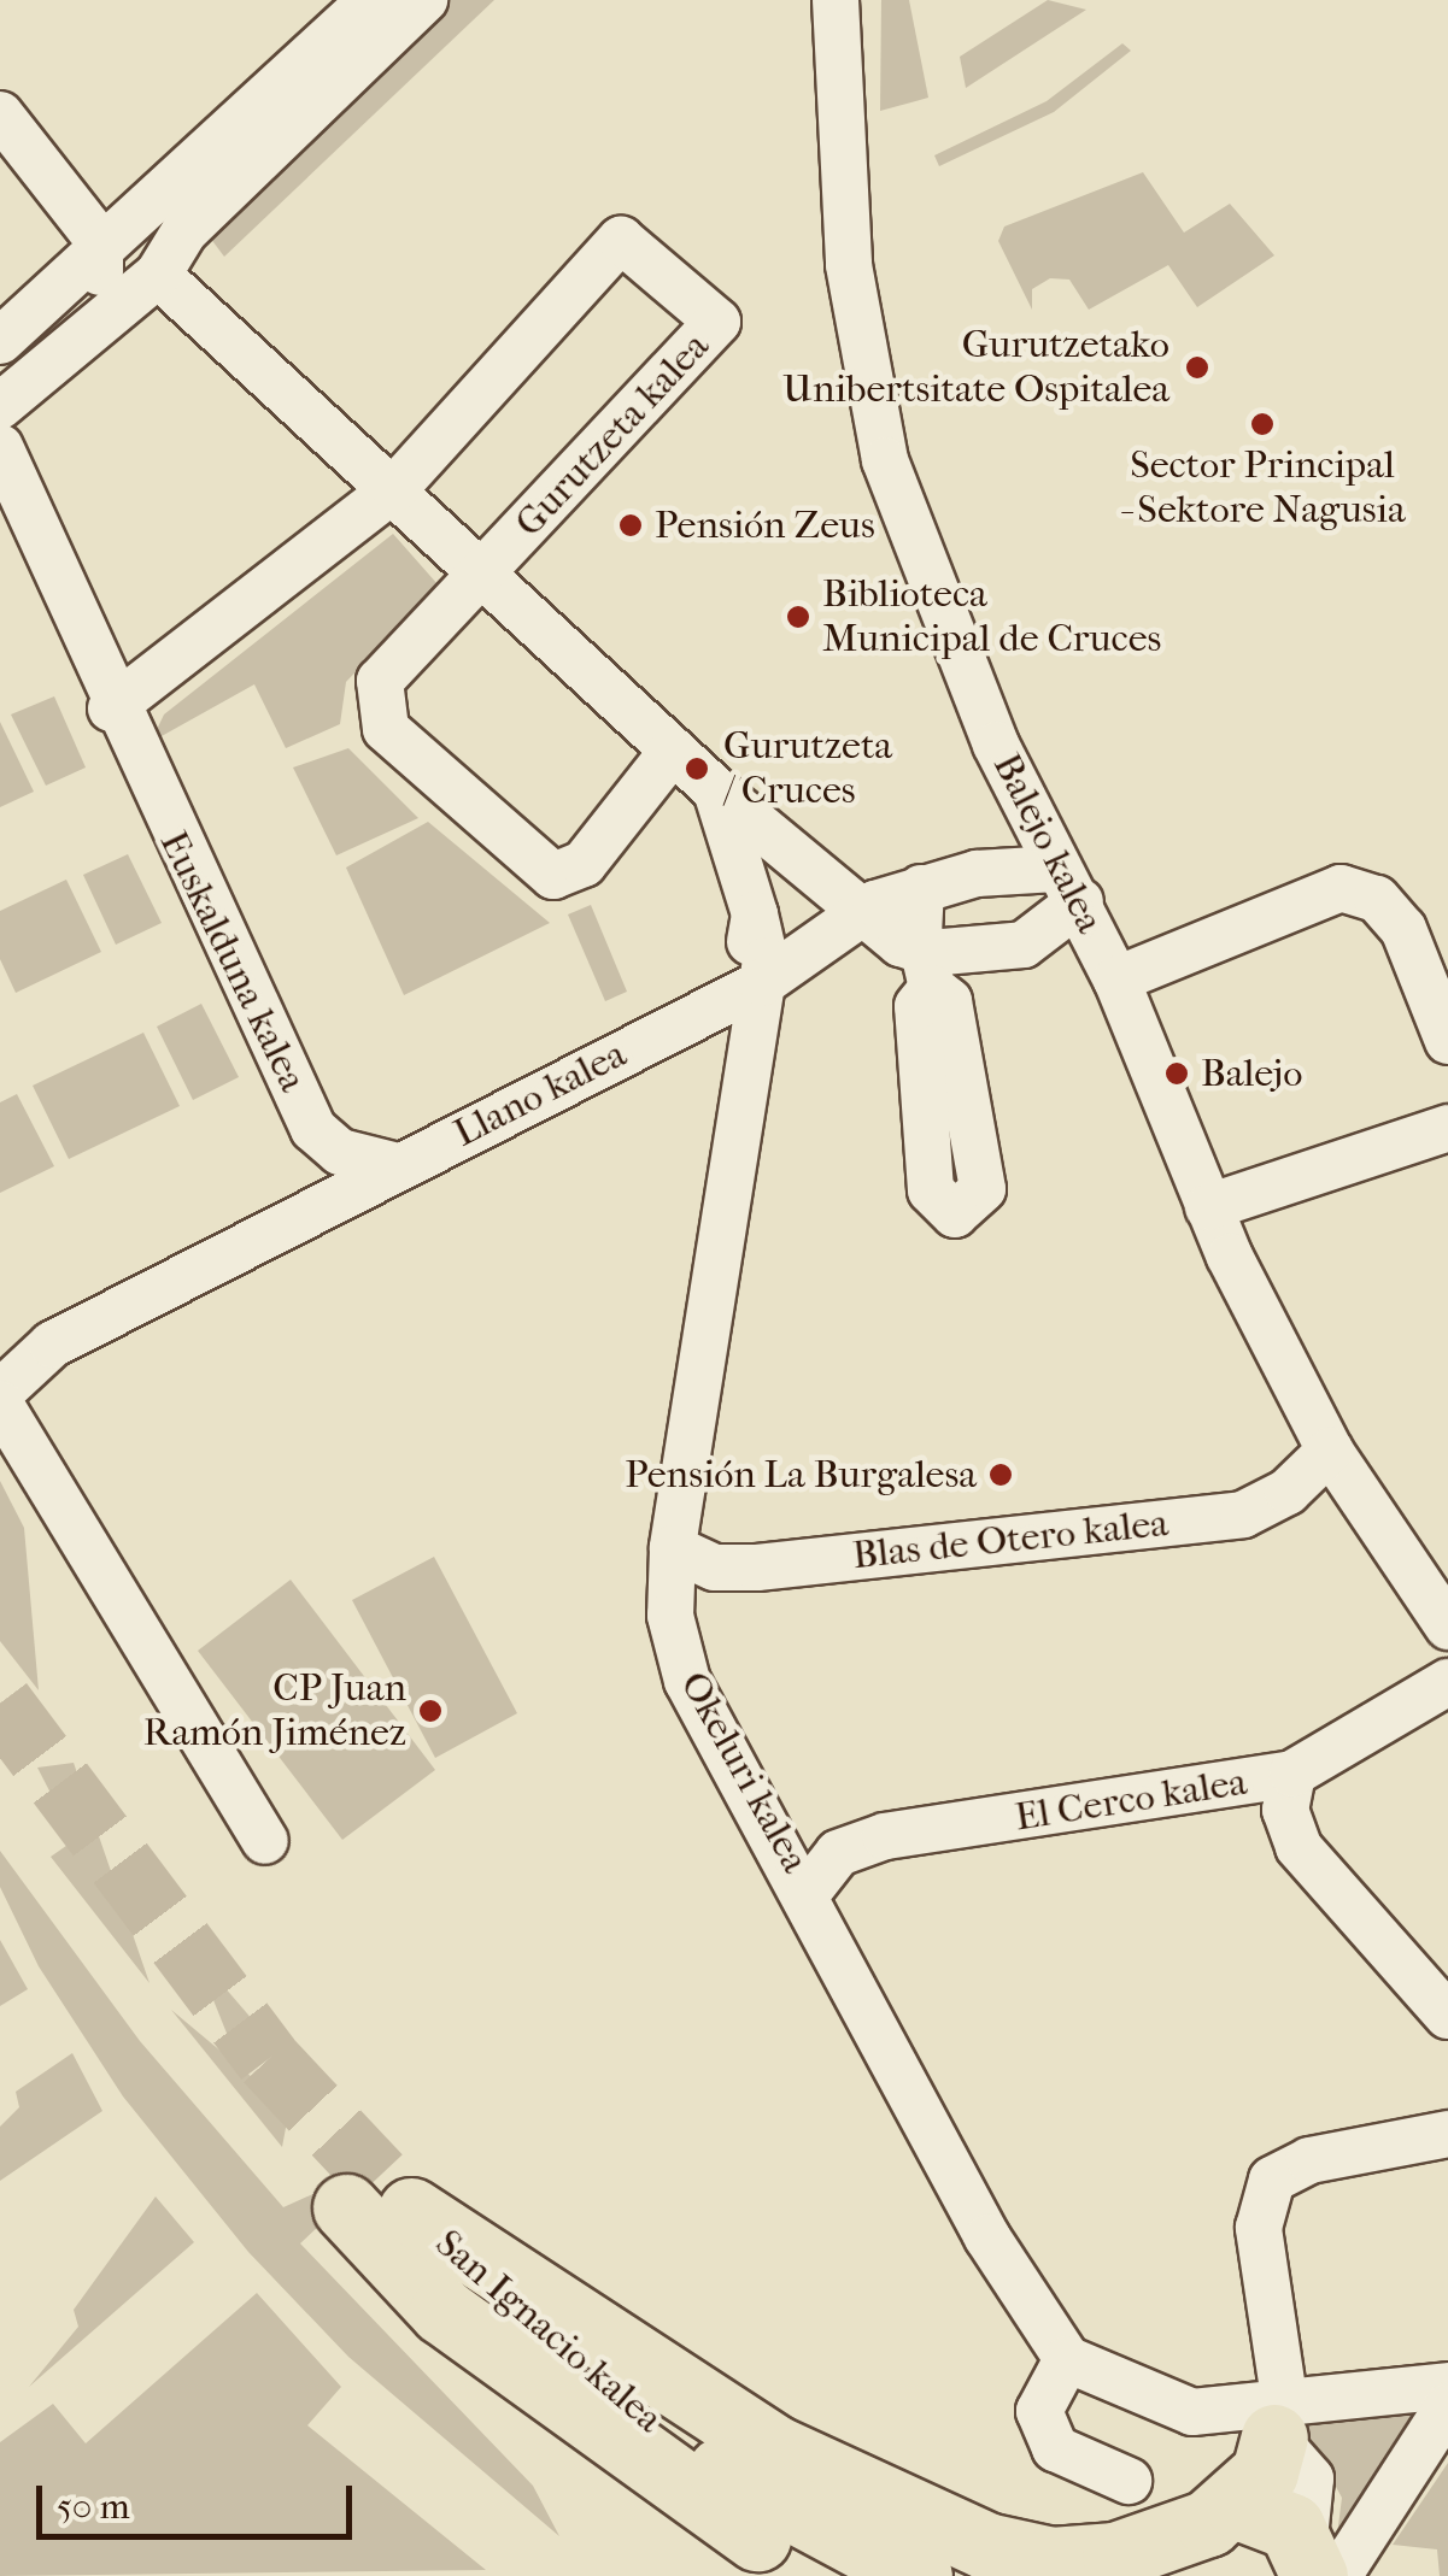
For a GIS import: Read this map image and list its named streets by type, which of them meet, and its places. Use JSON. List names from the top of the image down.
{
  "streets": {
    "main road": ["San Ignacio kalea"],
    "street": [
      "Gurutzeta kalea",
      "Balejo kalea",
      "Euskalduna kalea",
      "Llano kalea",
      "Blas de Otero kalea",
      "Okeluri kalea",
      "El Cerco kalea"
    ]
  },
  "crossings": [
    ["Balejo kalea", "Llano kalea"],
    ["Balejo kalea", "Blas de Otero kalea"],
    ["Euskalduna kalea", "Llano kalea"],
    ["Llano kalea", "Okeluri kalea"],
    ["Blas de Otero kalea", "Okeluri kalea"],
    ["Okeluri kalea", "El Cerco kalea"]
  ],
  "places": [
    "Gurutzetako Unibertsitate Ospitalea",
    "Sector Principal - Sektore Nagusia",
    "Pensión Zeus",
    "Biblioteca Municipal de Cruces",
    "Gurutzeta / Cruces",
    "Balejo",
    "Pensión La Burgalesa",
    "CP Juan Ramón Jiménez"
  ],
  "scale_bar": "50 m"
}
